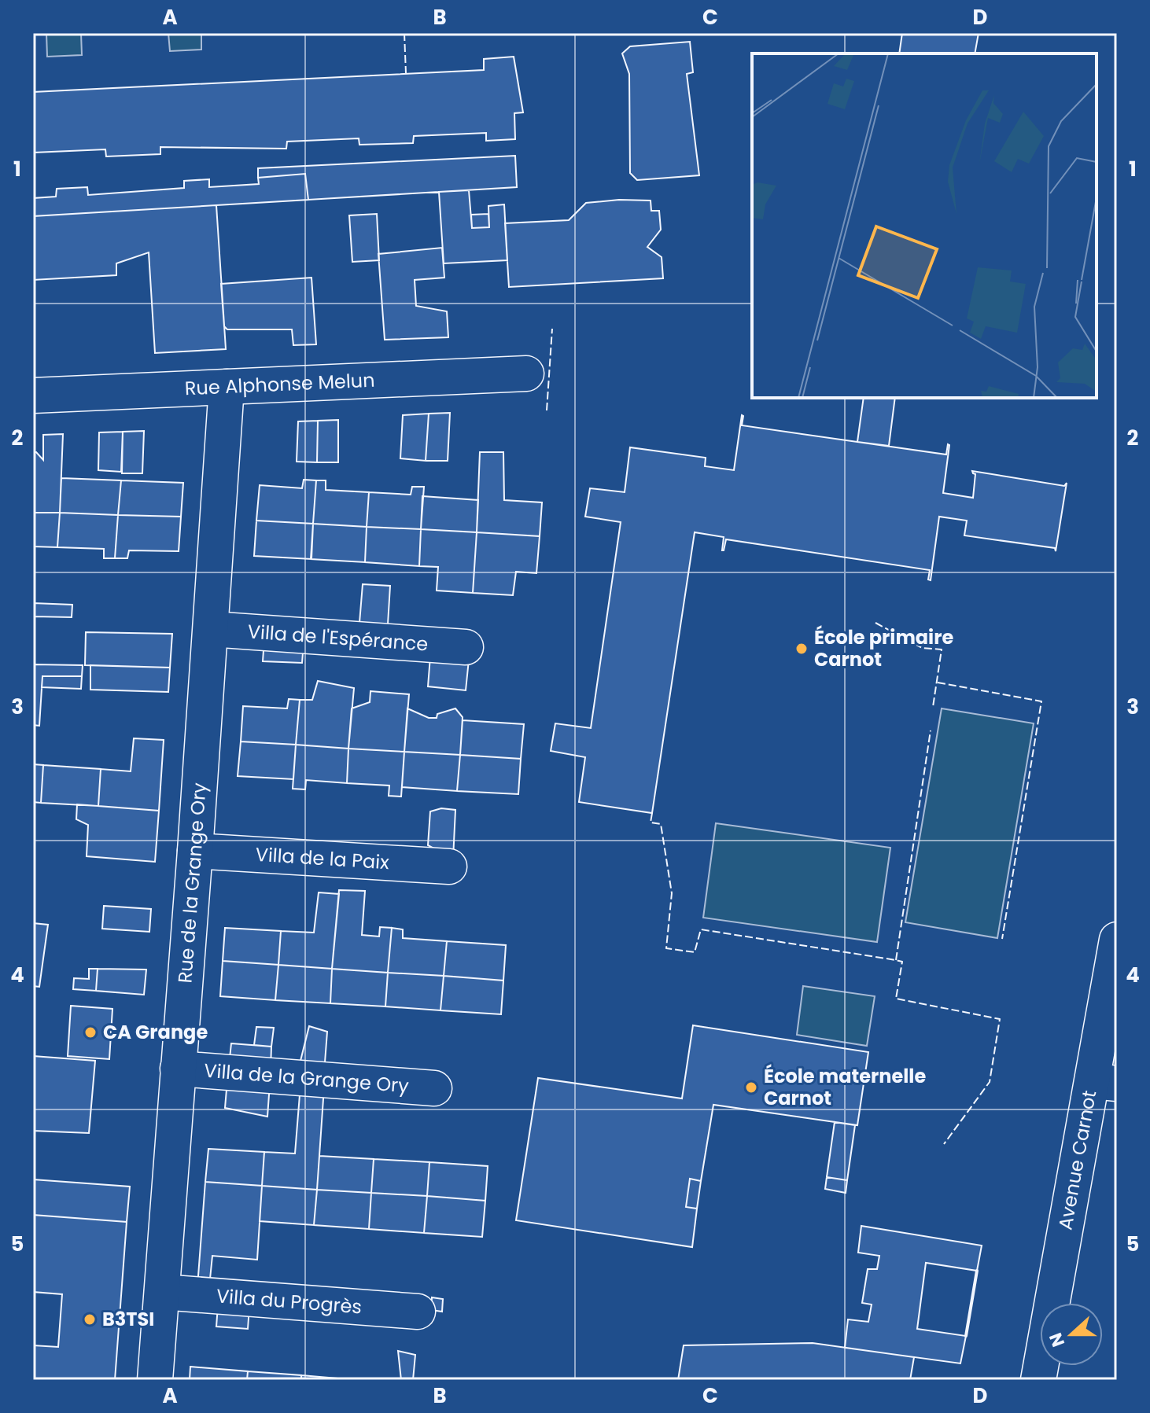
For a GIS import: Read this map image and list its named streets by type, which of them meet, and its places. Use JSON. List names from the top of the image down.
{
  "streets": {
    "street": [
      "Rue Alphonse Melun",
      "Villa de l'Espérance",
      "Villa de la Paix",
      "Rue de la Grange Ory",
      "Villa de la Grange Ory",
      "Avenue Carnot",
      "Villa du Progrès"
    ]
  },
  "crossings": [
    ["Rue Alphonse Melun", "Rue de la Grange Ory"],
    ["Villa de l'Espérance", "Rue de la Grange Ory"],
    ["Villa de la Paix", "Rue de la Grange Ory"],
    ["Rue de la Grange Ory", "Villa de la Grange Ory"],
    ["Rue de la Grange Ory", "Villa du Progrès"]
  ],
  "places": [
    "École primaire Carnot",
    "CA Grange",
    "École maternelle Carnot",
    "B3TSI"
  ],
  "north": "left",
  "grid": {
    "columns": [
      "A",
      "B",
      "C",
      "D"
    ],
    "rows": [
      "1",
      "2",
      "3",
      "4",
      "5"
    ]
  }
}
